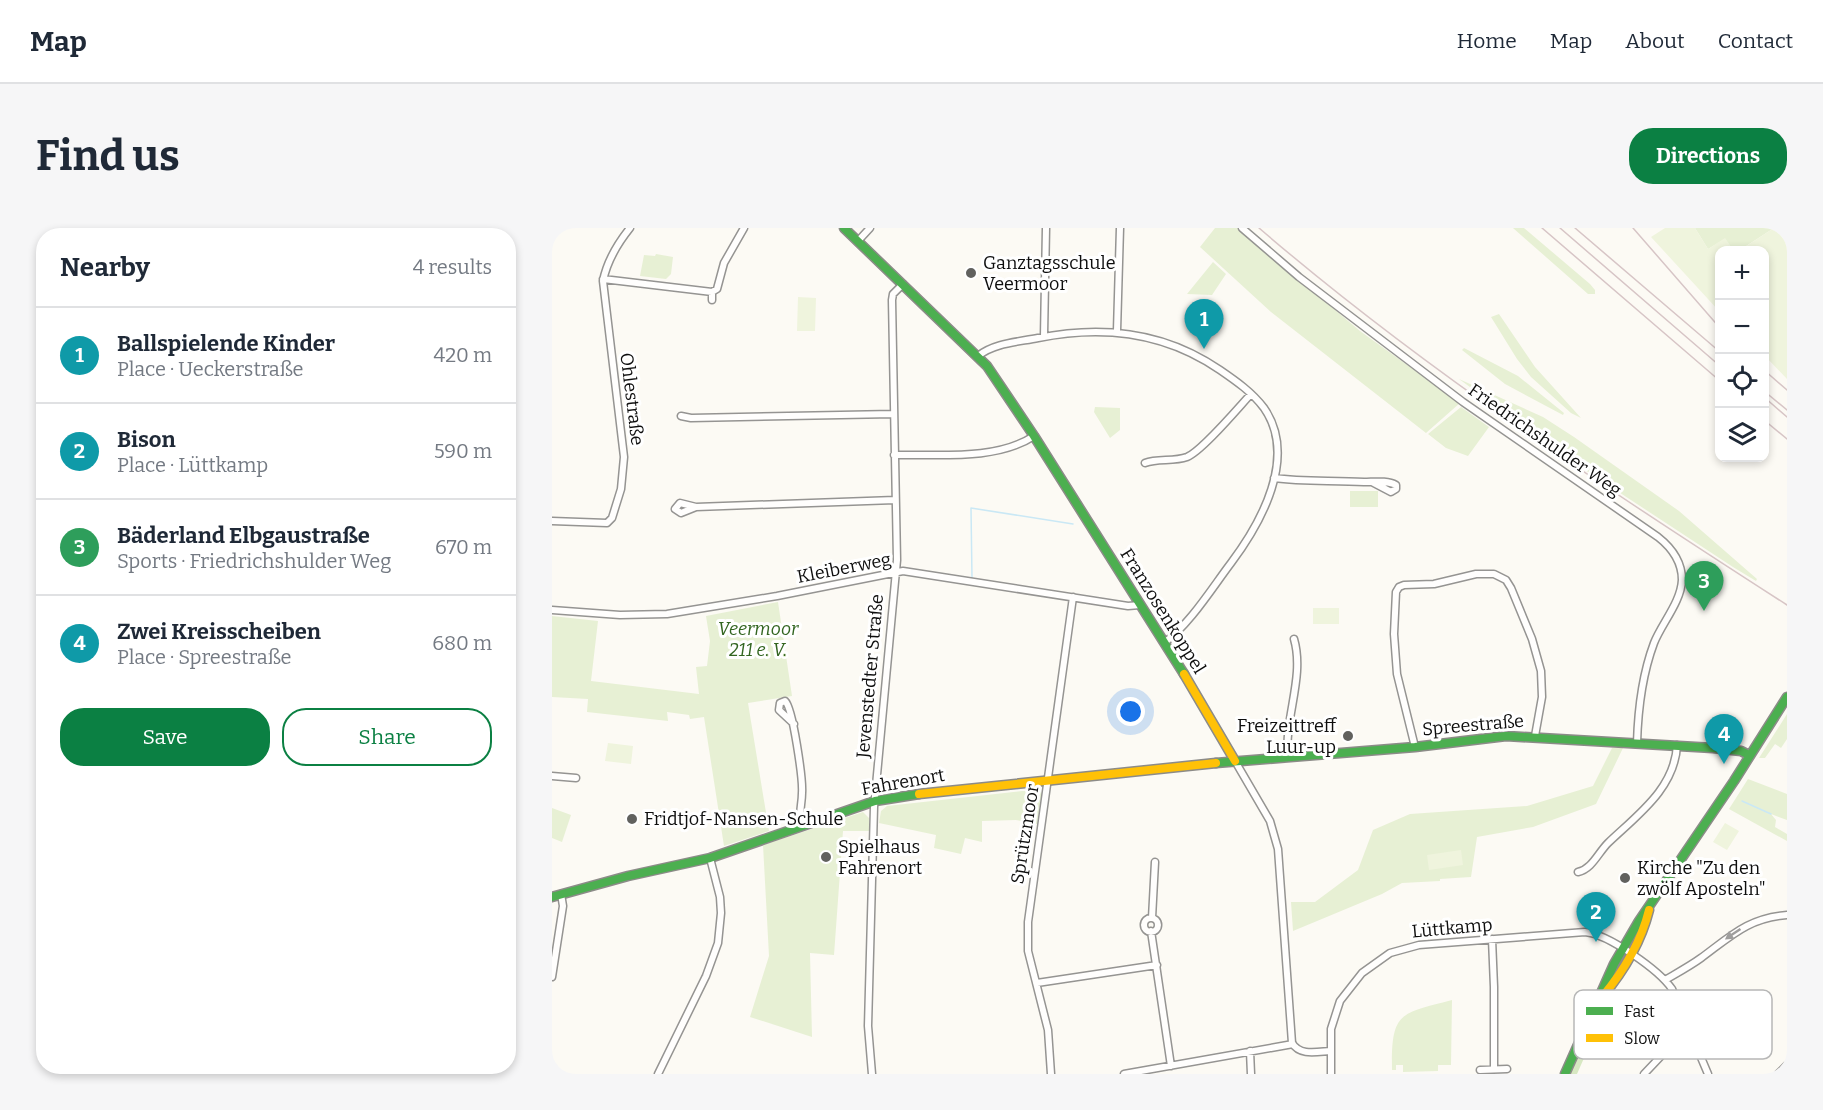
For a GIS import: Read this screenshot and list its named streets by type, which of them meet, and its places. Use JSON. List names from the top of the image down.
{
  "streets": {
    "street": [
      "Ohlestraße",
      "Friedrichshulder Weg",
      "Kleiberweg",
      "Franzosenkoppel",
      "Jevenstedter Straße",
      "Spreestraße",
      "Fahrenort",
      "Sprützmoor",
      "Lüttkamp"
    ]
  },
  "crossings": [
    ["Friedrichshulder Weg", "Spreestraße"],
    ["Kleiberweg", "Franzosenkoppel"],
    ["Kleiberweg", "Jevenstedter Straße"],
    ["Kleiberweg", "Sprützmoor"],
    ["Franzosenkoppel", "Jevenstedter Straße"],
    ["Franzosenkoppel", "Spreestraße"],
    ["Franzosenkoppel", "Fahrenort"],
    ["Jevenstedter Straße", "Fahrenort"],
    ["Spreestraße", "Fahrenort"],
    ["Fahrenort", "Sprützmoor"]
  ],
  "parks": ["Veermoor 211 e. V."],
  "places": [
    "Ganztagsschule Veermoor",
    "Freizeittreff Luur-up",
    "Fridtjof-Nansen-Schule",
    "Spielhaus Fahrenort",
    "Kirche \"Zu den zwölf Aposteln\""
  ],
  "legend": ["Fast", "Slow"],
  "page": {
    "header": "Map",
    "nav": [
      "Home",
      "Map",
      "About",
      "Contact"
    ],
    "buttons": [
      "Directions",
      ["Save", "Share"]
    ],
    "title": "Find us",
    "heading": ["Nearby", "4 results"],
    "map_buttons": ["+", "−"],
    "pins": [
      "1",
      "3",
      "4",
      "2"
    ],
    "list": [
      {
        "mark": "1",
        "name": "Ballspielende Kinder",
        "note": "Place · Ueckerstraße",
        "value": "420 m"
      },
      {
        "mark": "2",
        "name": "Bison",
        "note": "Place · Lüttkamp",
        "value": "590 m"
      },
      {
        "mark": "3",
        "name": "Bäderland Elbgaustraße",
        "note": "Sports · Friedrichshulder Weg",
        "value": "670 m"
      },
      {
        "mark": "4",
        "name": "Zwei Kreisscheiben",
        "note": "Place · Spreestraße",
        "value": "680 m"
      }
    ]
  }
}
